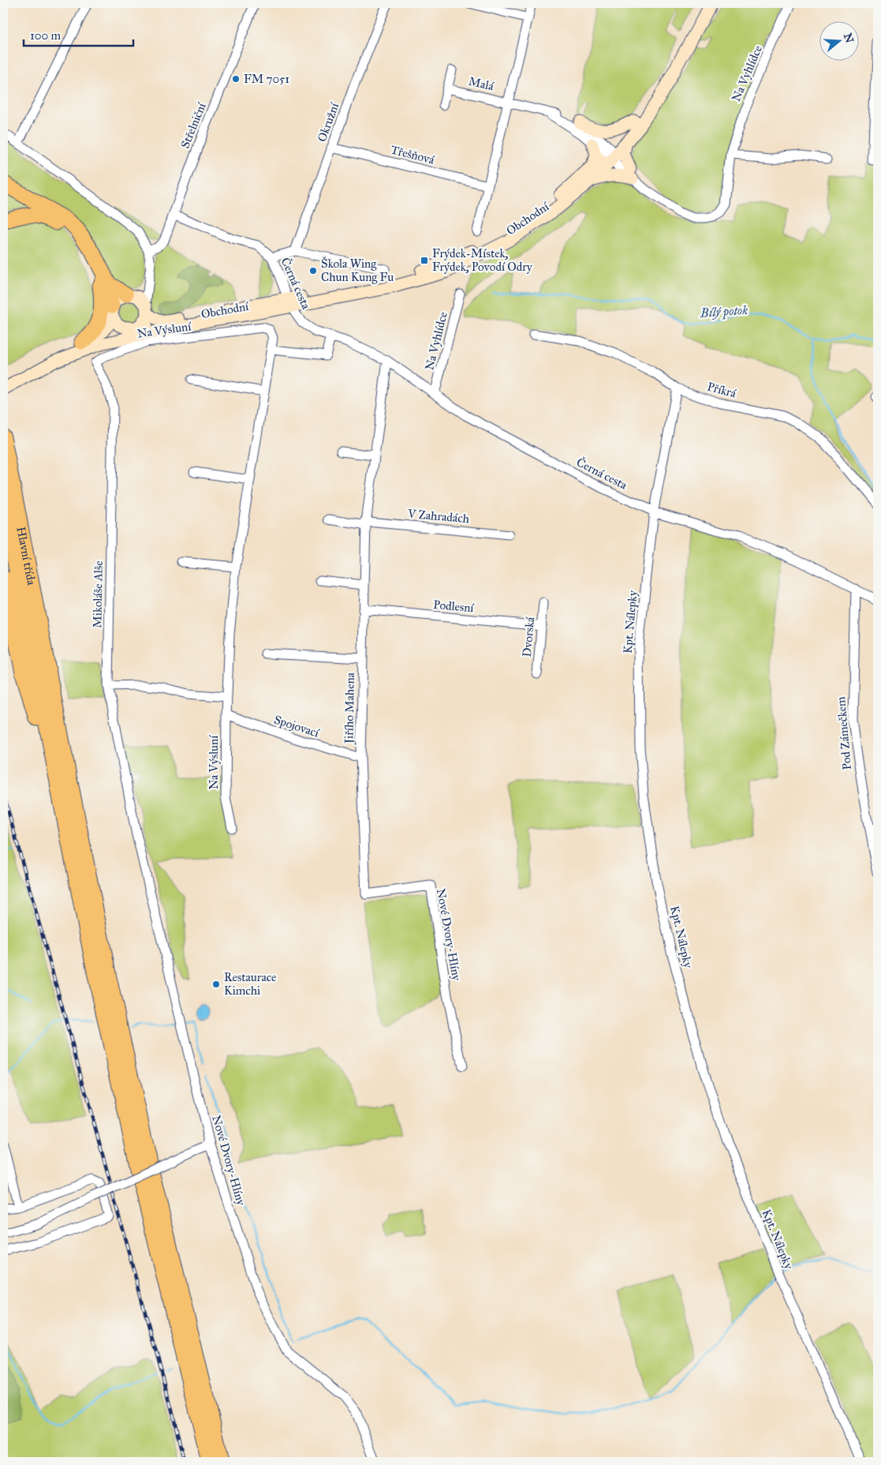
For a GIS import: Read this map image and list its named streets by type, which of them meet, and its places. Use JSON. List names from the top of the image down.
{
  "streets": {
    "highway": ["Hlavní třída"],
    "main road": ["Obchodní"],
    "street": [
      "Na Vyhlídce",
      "Malá",
      "Okružní",
      "Střelniční",
      "Třešňová",
      "Černá cesta",
      "Na Výsluní",
      "Příkrá",
      "V Zahradách",
      "Mikoláše Alše",
      "Podlesní",
      "Kpt. Nálepky",
      "Dvorská",
      "Jiřího Mahena",
      "Spojovací",
      "Pod Zámečkem",
      "Nové Dvory-Hlíny"
    ]
  },
  "crossings": [
    ["Na Vyhlídce", "Malá"],
    ["Na Vyhlídce", "Obchodní"],
    ["Na Vyhlídce", "Černá cesta"],
    ["Okružní", "Třešňová"],
    ["Střelniční", "Černá cesta"],
    ["Obchodní", "Černá cesta"],
    ["Černá cesta", "Kpt. Nálepky"],
    ["Černá cesta", "Jiřího Mahena"],
    ["Černá cesta", "Pod Zámečkem"],
    ["Na Výsluní", "Mikoláše Alše"],
    ["Na Výsluní", "Spojovací"],
    ["Příkrá", "Kpt. Nálepky"],
    ["V Zahradách", "Jiřího Mahena"],
    ["Mikoláše Alše", "Nové Dvory-Hlíny"],
    ["Podlesní", "Dvorská"],
    ["Podlesní", "Jiřího Mahena"],
    ["Jiřího Mahena", "Spojovací"],
    ["Jiřího Mahena", "Nové Dvory-Hlíny"],
    ["Spojovací", "Nové Dvory-Hlíny"]
  ],
  "water": ["Bílý potok"],
  "places": {
    "other": ["FM 7051", "Škola Wing Chun Kung Fu", "Restaurace Kimchi"],
    "transit": ["Frýdek-Místek, Frýdek, Povodí Odry"]
  },
  "scale_bar": "100 m",
  "north": "right"
}
